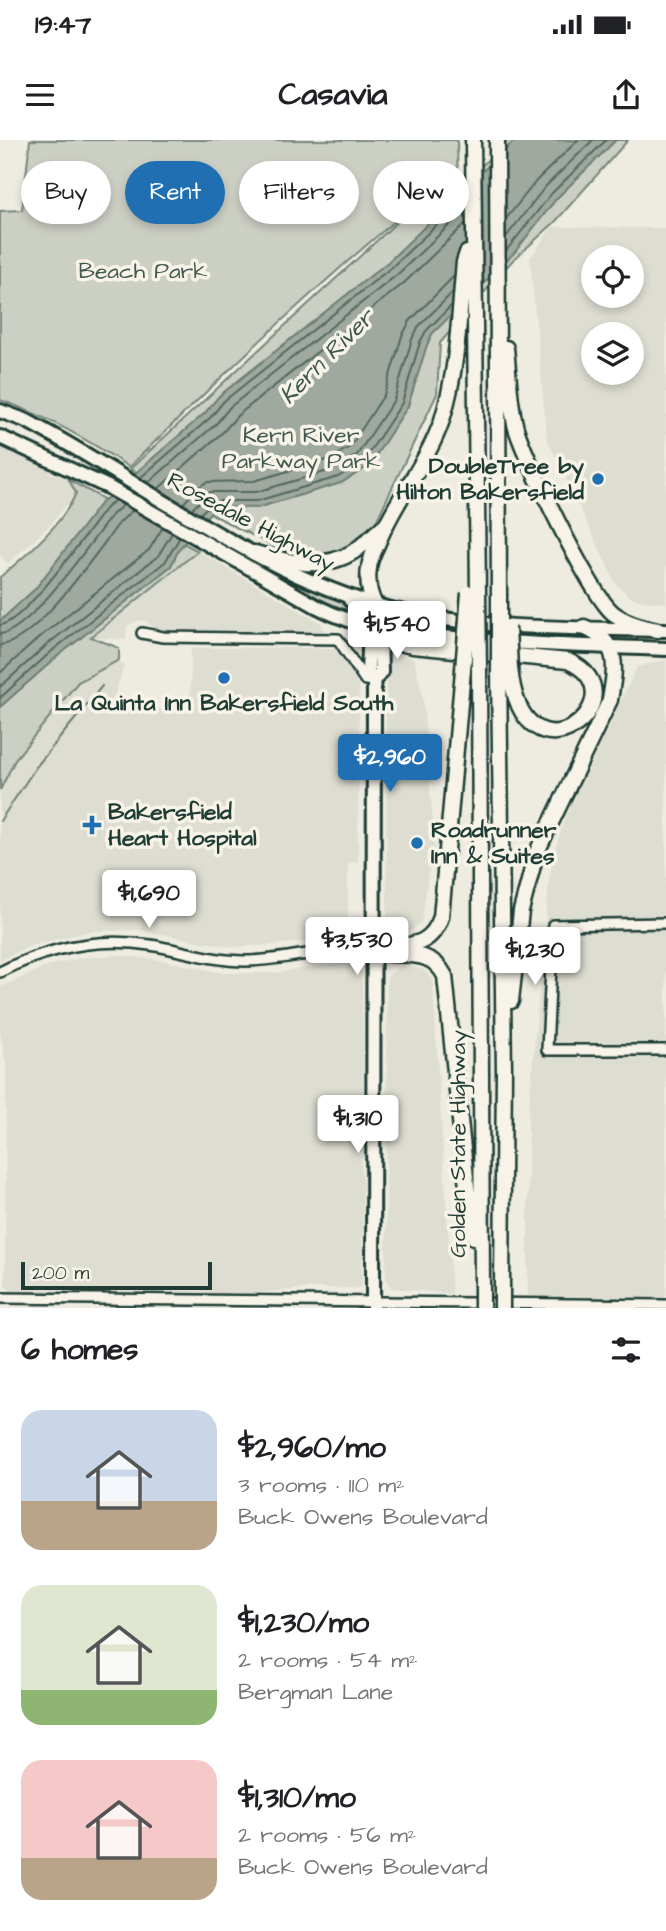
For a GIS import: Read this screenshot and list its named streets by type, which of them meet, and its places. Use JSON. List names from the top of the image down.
{
  "streets": {
    "highway": ["Golden State Highway"],
    "main road": ["Rosedale Highway"]
  },
  "water": ["Kern River"],
  "parks": ["Beach Park", "Kern River Parkway Park"],
  "places": {
    "other": ["DoubleTree by Hilton Bakersfield", "La Quinta Inn Bakersfield South", "Roadrunner Inn & Suites"],
    "health": ["Bakersfield Heart Hospital"]
  },
  "scale_bar": "200 m",
  "page": {
    "status": "19:47",
    "header": "Casavia",
    "chip": [
      "Buy",
      "Rent",
      "Filters",
      "New"
    ],
    "price": [
      "$1,540",
      "$2,960",
      "$1,690",
      "$3,530",
      "$1,230",
      "$1,310"
    ],
    "scale": "200 m",
    "heading": "6 homes",
    "list": [
      {
        "name": "$2,960/mo",
        "note": "3 rooms · 110 m² · Buck Owens Boulevard"
      },
      {
        "name": "$1,230/mo",
        "note": "2 rooms · 54 m² · Bergman Lane"
      },
      {
        "name": "$1,310/mo",
        "note": "2 rooms · 56 m² · Buck Owens Boulevard"
      }
    ]
  }
}
